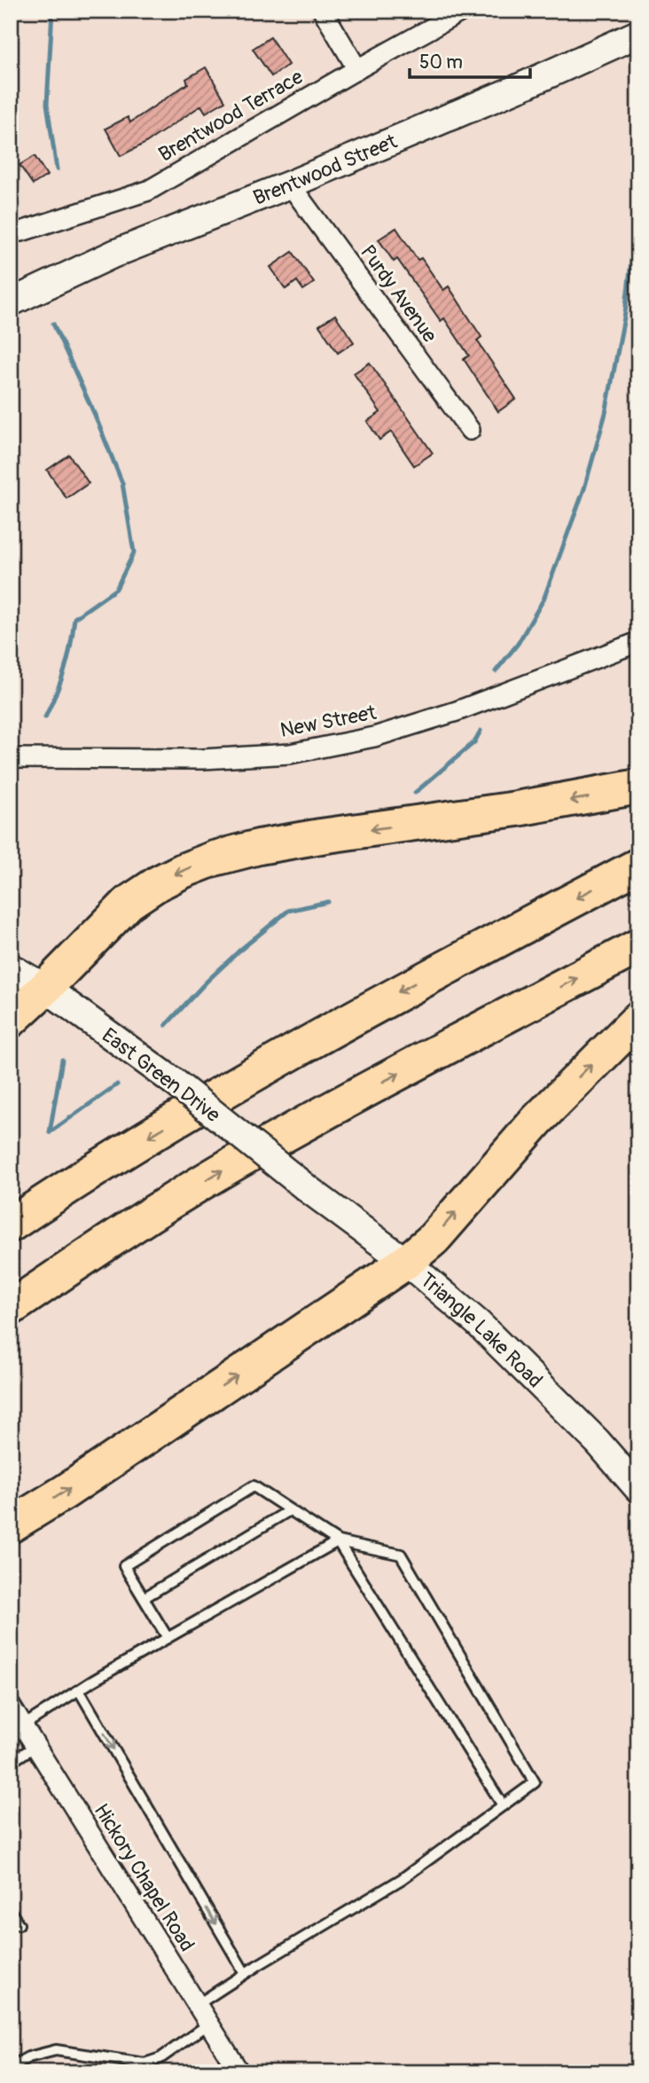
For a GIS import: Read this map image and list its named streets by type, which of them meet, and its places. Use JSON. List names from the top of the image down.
{
  "streets": {
    "main road": ["Brentwood Street", "East Green Drive", "Triangle Lake Road"],
    "street": [
      "Brentwood Terrace",
      "Purdy Avenue",
      "New Street",
      "Hickory Chapel Road"
    ]
  },
  "crossings": [
    ["Brentwood Street", "Purdy Avenue"],
    ["East Green Drive", "Triangle Lake Road"]
  ],
  "scale_bar": "50 m"
}
